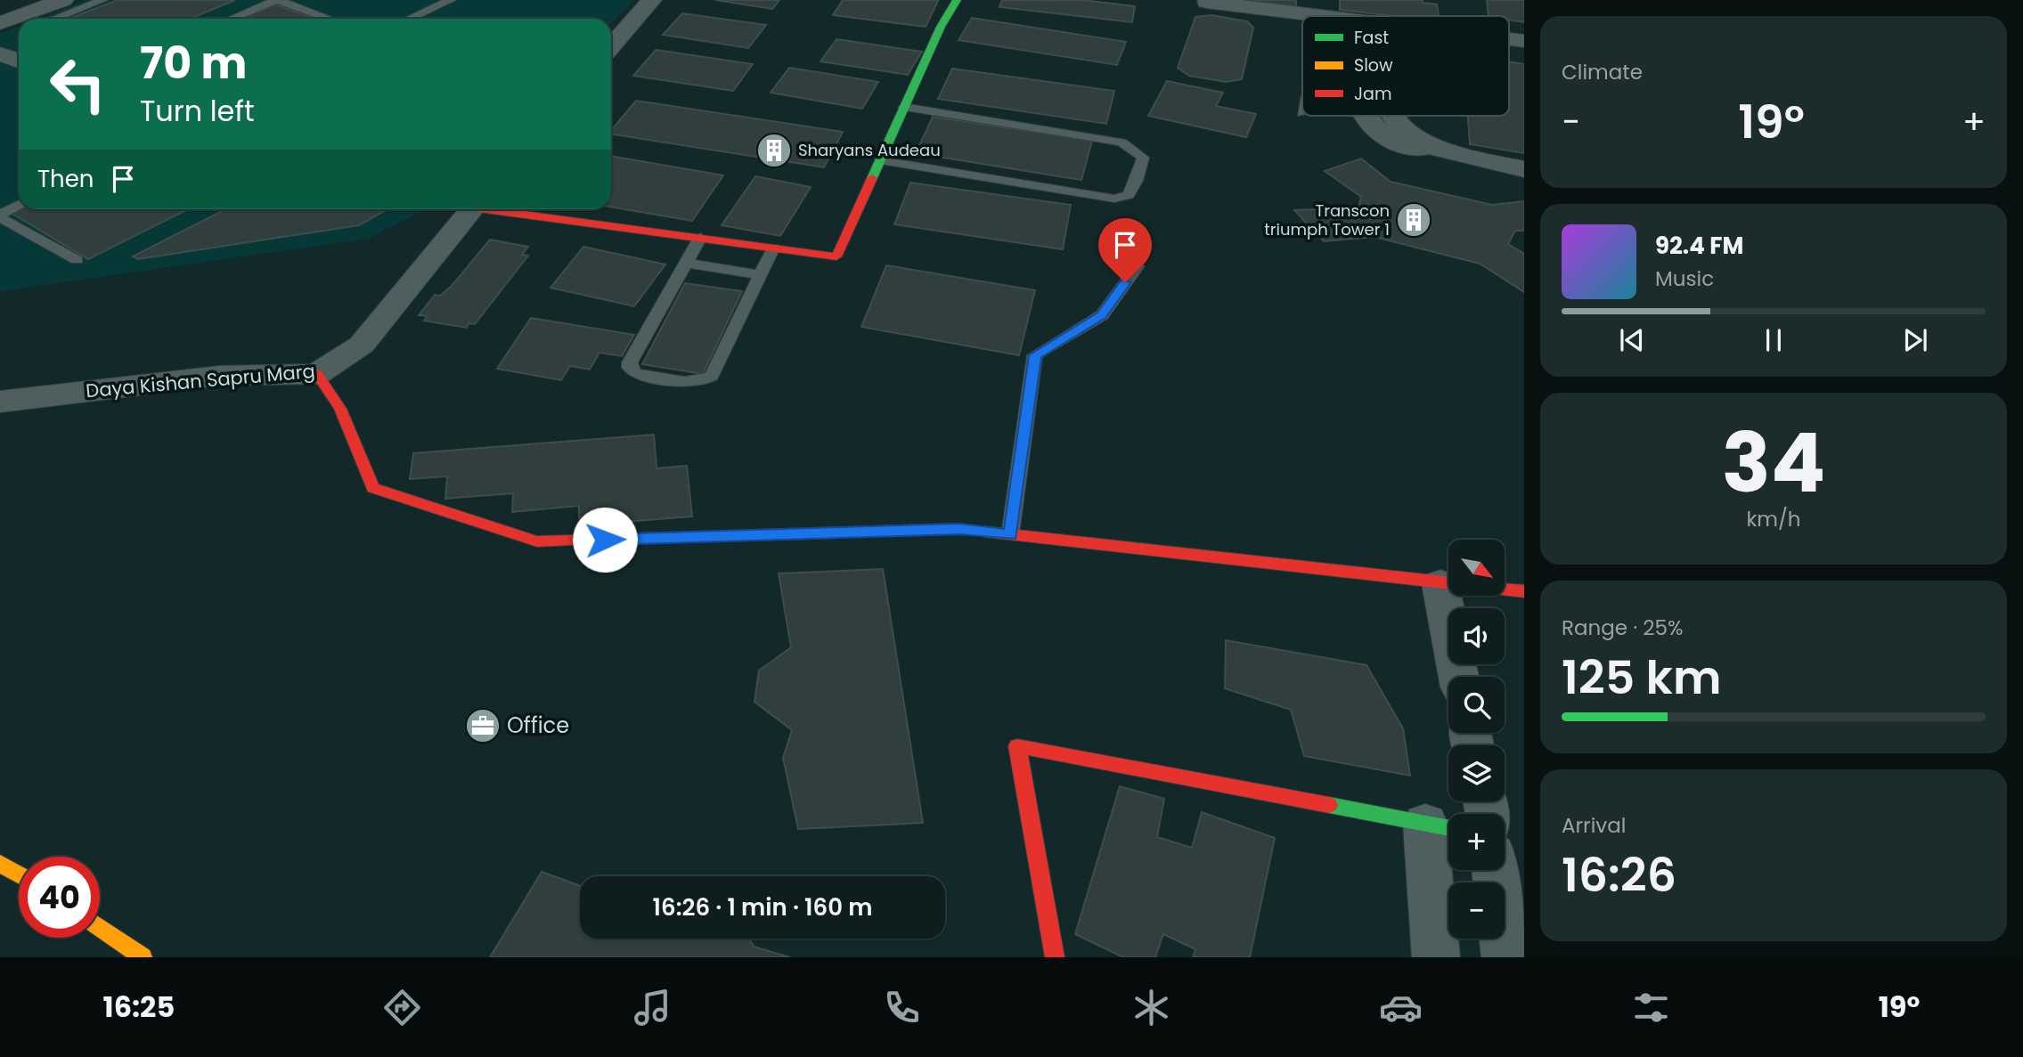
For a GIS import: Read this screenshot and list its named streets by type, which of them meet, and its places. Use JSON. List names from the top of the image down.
{
  "streets": {
    "street": ["Daya Kishan Sapru Marg"]
  },
  "places": {
    "building": ["Sharyans Audeau", "Transcon triumph Tower 1"],
    "office": ["Office"]
  },
  "legend": ["Fast", "Slow", "Jam"],
  "north": "bottom right",
  "page": {
    "tile": [
      "Climate",
      ["34", "km/h"],
      ["Range · 25%", "125 km"],
      ["Arrival", "16:26"]
    ],
    "turn": ["70 m", "Turn left"],
    "heat": ["−", "19°", "+"],
    "then": "Then",
    "song": ["92.4 FM", "Music"],
    "map_buttons": ["+", "−"],
    "limit": "40",
    "trip": "16:26 · 1 min · 160 m",
    "tabs": ["16:25", "19°"]
  }
}
